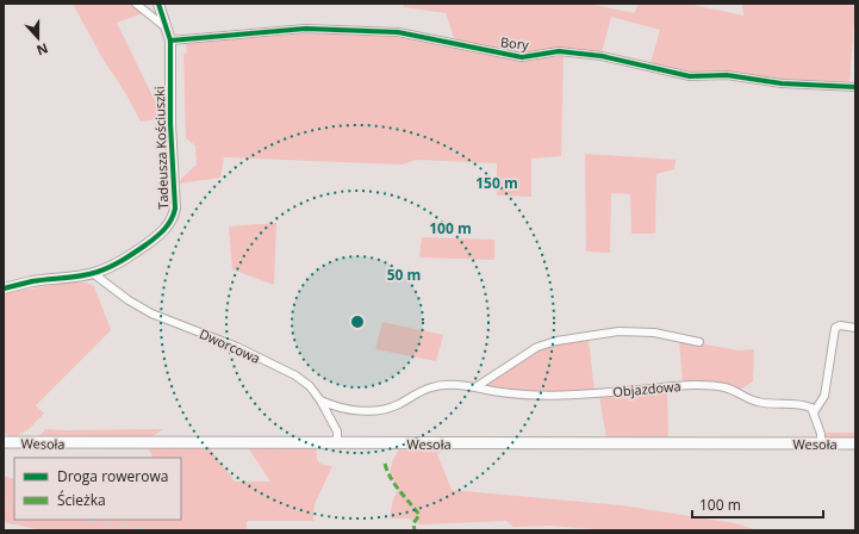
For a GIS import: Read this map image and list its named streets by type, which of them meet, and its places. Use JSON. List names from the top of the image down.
{
  "streets": {
    "main road": ["Wesoła"],
    "street": [
      "Bory",
      "Tadeusza Kościuszki",
      "Dworcowa",
      "Objazdowa"
    ]
  },
  "crossings": [
    ["Bory", "Tadeusza Kościuszki"],
    ["Tadeusza Kościuszki", "Dworcowa"],
    ["Dworcowa", "Objazdowa"],
    ["Dworcowa", "Wesoła"]
  ],
  "legend": ["Droga rowerowa", "Ścieżka"],
  "scale_bar": "100 m",
  "north": "bottom",
  "rings": ["150 m", "100 m", "50 m"]
}
